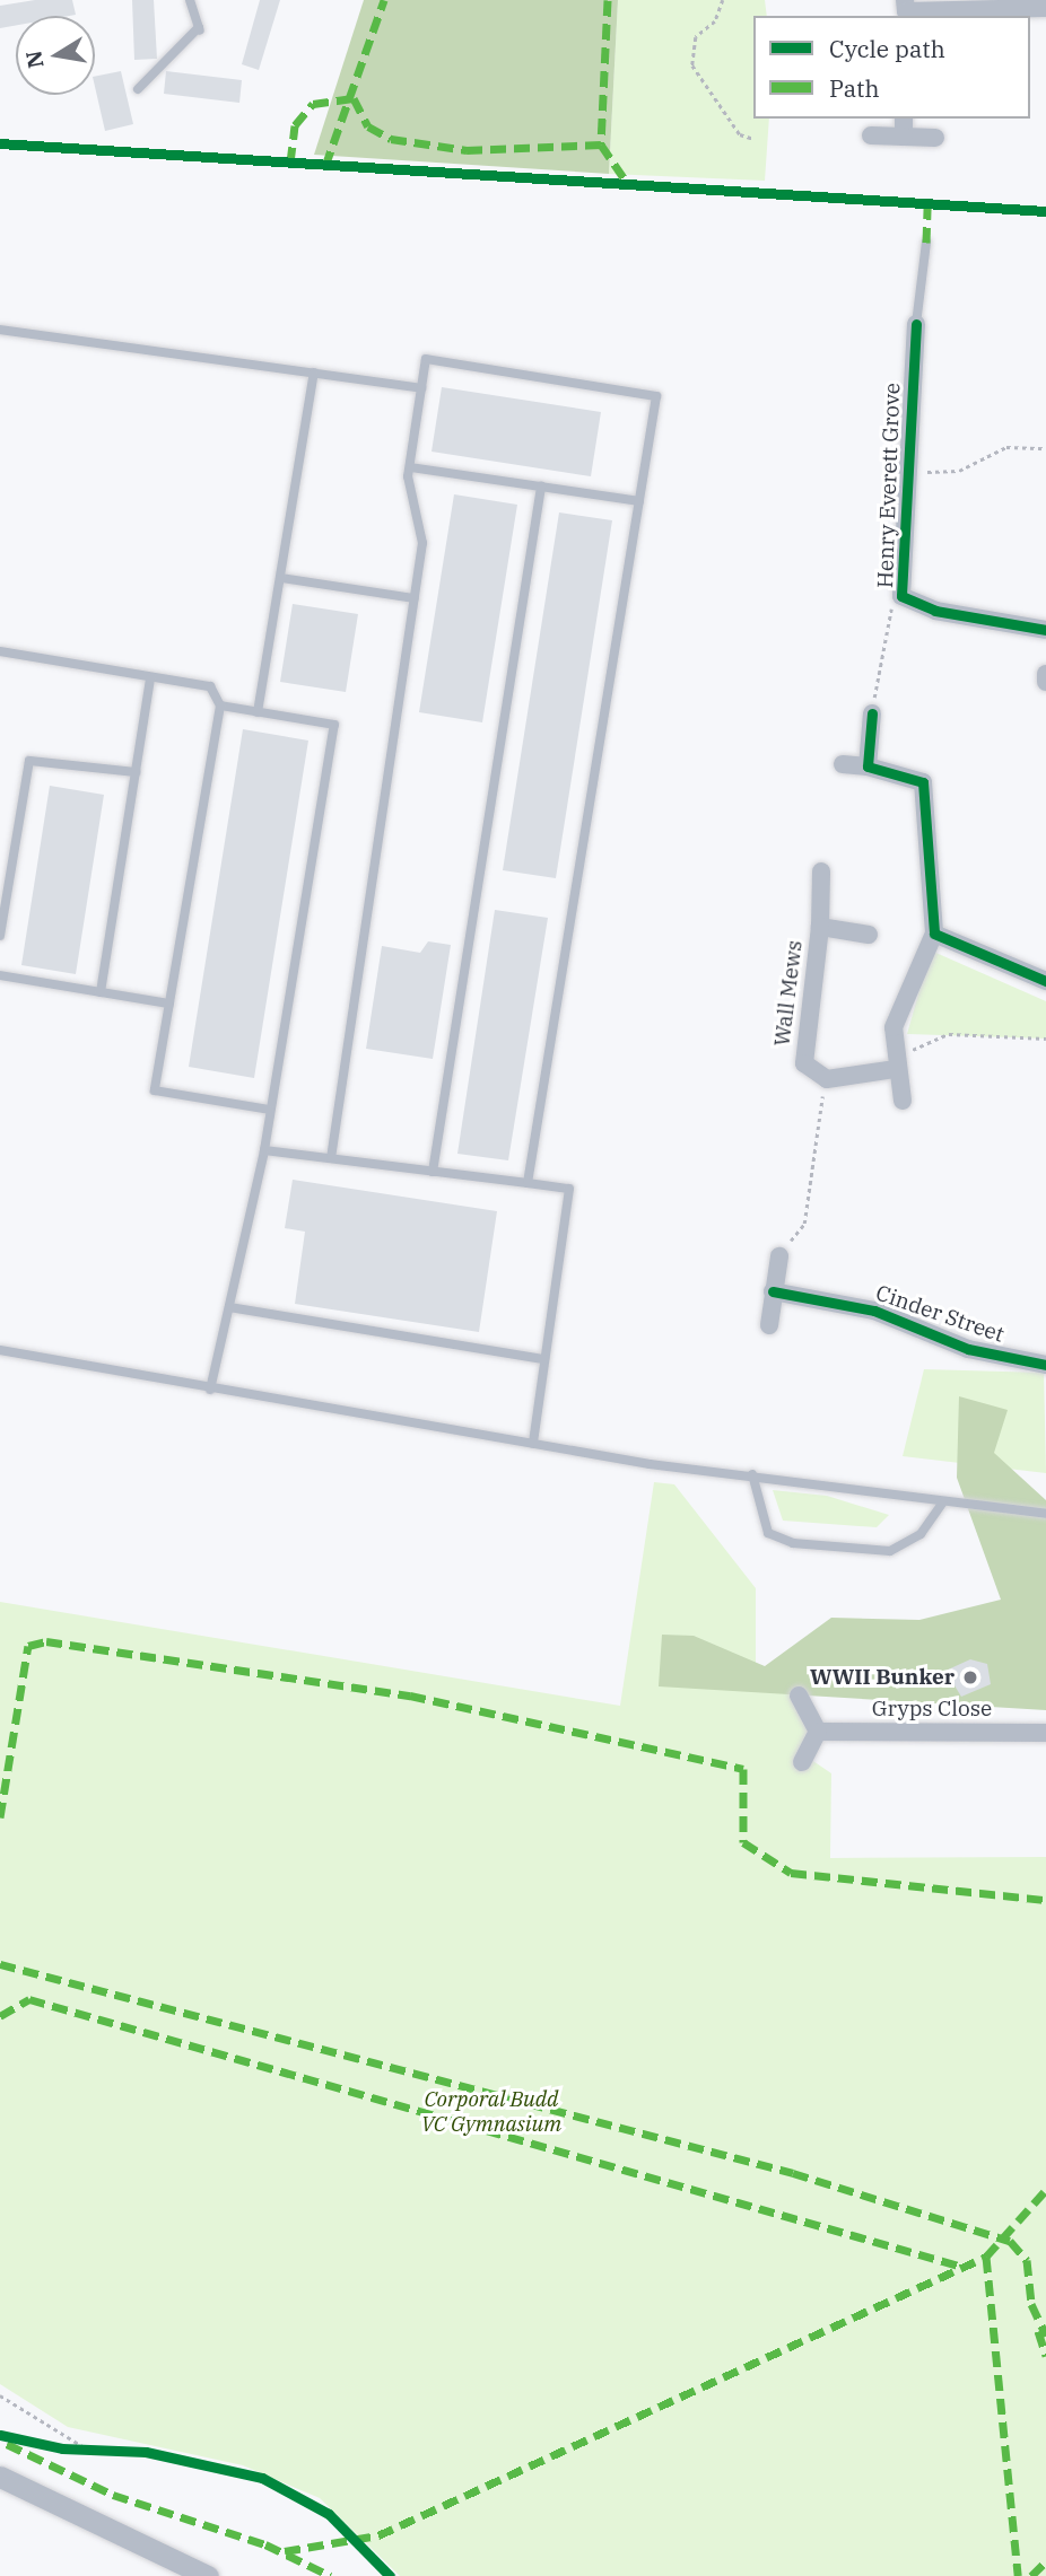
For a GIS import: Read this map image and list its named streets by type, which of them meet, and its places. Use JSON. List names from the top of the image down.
{
  "streets": {
    "street": [
      "Henry Everett Grove",
      "Wall Mews",
      "Cinder Street",
      "Gryps Close"
    ]
  },
  "parks": ["Corporal Budd VC Gymnasium"],
  "places": ["WWII Bunker"],
  "legend": ["Cycle path", "Path"],
  "north": "left"
}
